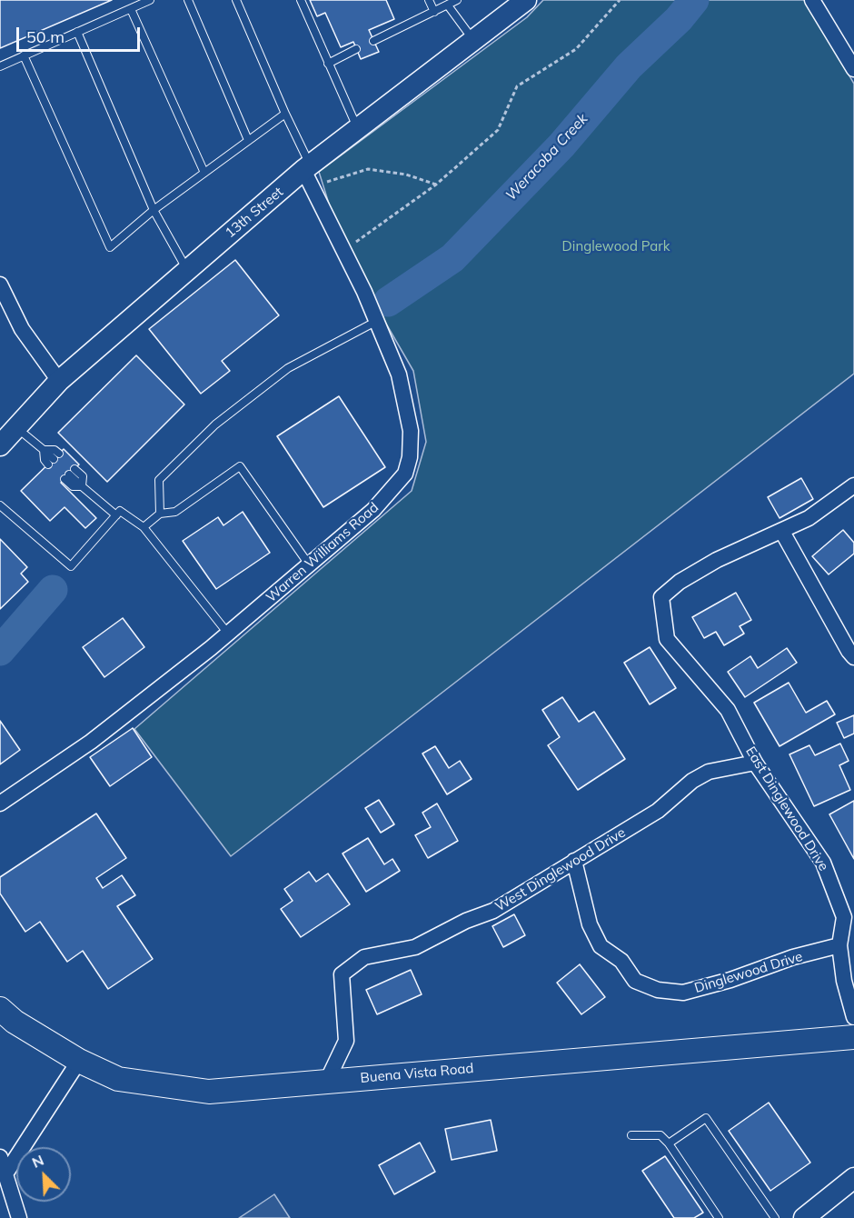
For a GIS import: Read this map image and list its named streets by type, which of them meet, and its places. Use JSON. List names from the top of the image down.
{
  "streets": {
    "main road": ["13th Street", "Buena Vista Road"],
    "street": [
      "Warren Williams Road",
      "East Dinglewood Drive",
      "West Dinglewood Drive",
      "Dinglewood Drive"
    ]
  },
  "crossings": [
    ["13th Street", "Warren Williams Road"],
    ["East Dinglewood Drive", "West Dinglewood Drive"],
    ["East Dinglewood Drive", "Dinglewood Drive"],
    ["West Dinglewood Drive", "Dinglewood Drive"],
    ["West Dinglewood Drive", "Buena Vista Road"]
  ],
  "water": ["Weracoba Creek"],
  "parks": ["Dinglewood Park"],
  "scale_bar": "50 m",
  "north": "top left"
}
